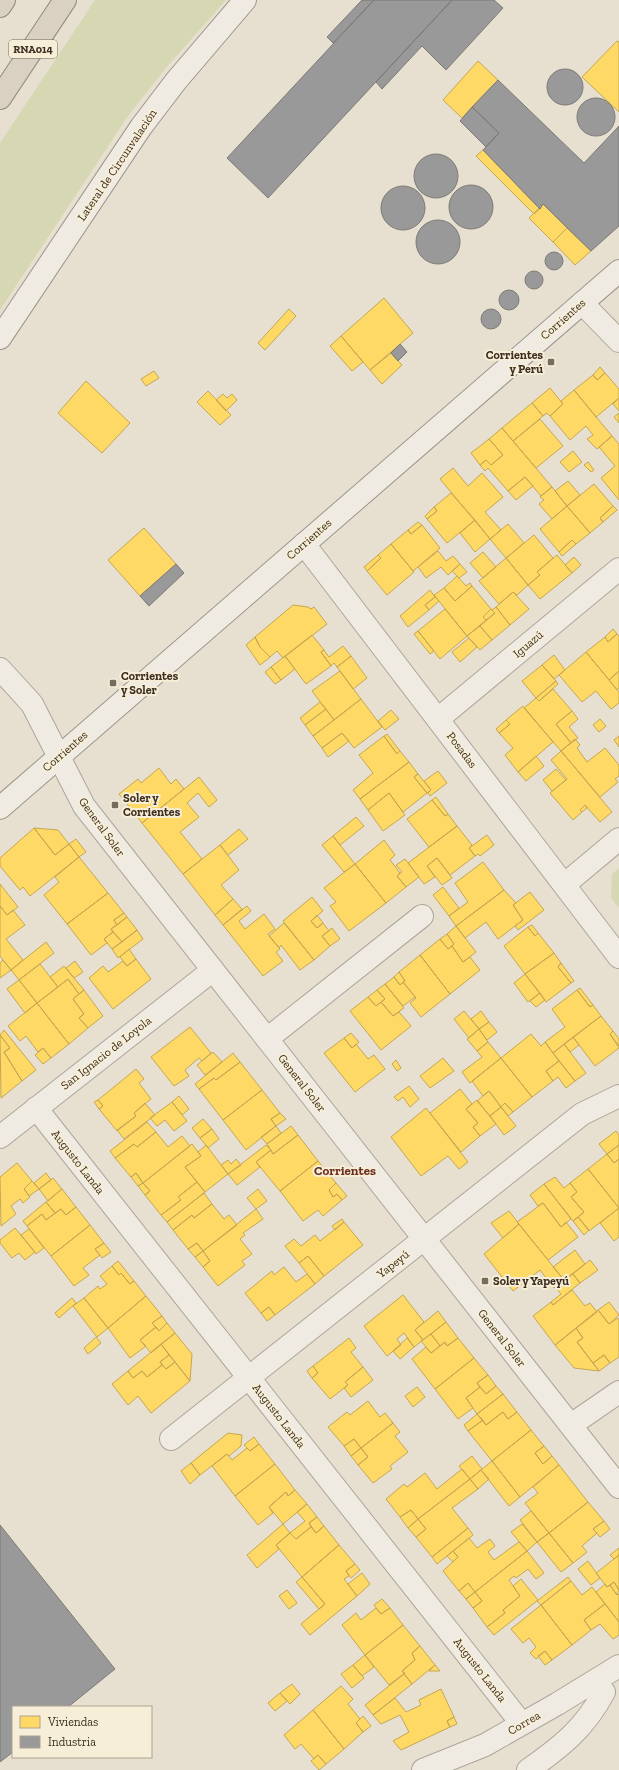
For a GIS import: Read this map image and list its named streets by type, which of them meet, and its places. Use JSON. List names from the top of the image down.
{
  "streets": {
    "highway": ["RNA014"],
    "street": [
      "Lateral de Circunvalación",
      "Corrientes",
      "Iguazú",
      "Posadas",
      "General Soler",
      "San Ignacio de Loyola",
      "Augusto Landa",
      "Yapeyú",
      "Correa"
    ]
  },
  "crossings": [
    ["Corrientes", "Posadas"],
    ["Corrientes", "General Soler"],
    ["Iguazú", "Posadas"],
    ["General Soler", "San Ignacio de Loyola"],
    ["General Soler", "Yapeyú"],
    ["San Ignacio de Loyola", "Augusto Landa"],
    ["Augusto Landa", "Yapeyú"],
    ["Augusto Landa", "Correa"]
  ],
  "districts": ["Corrientes"],
  "places": {
    "transit": [
      "Corrientes y Perú",
      "Corrientes y Soler",
      "Soler y Corrientes",
      "Soler y Yapeyú"
    ]
  },
  "legend": ["Viviendas", "Industria"]
}
